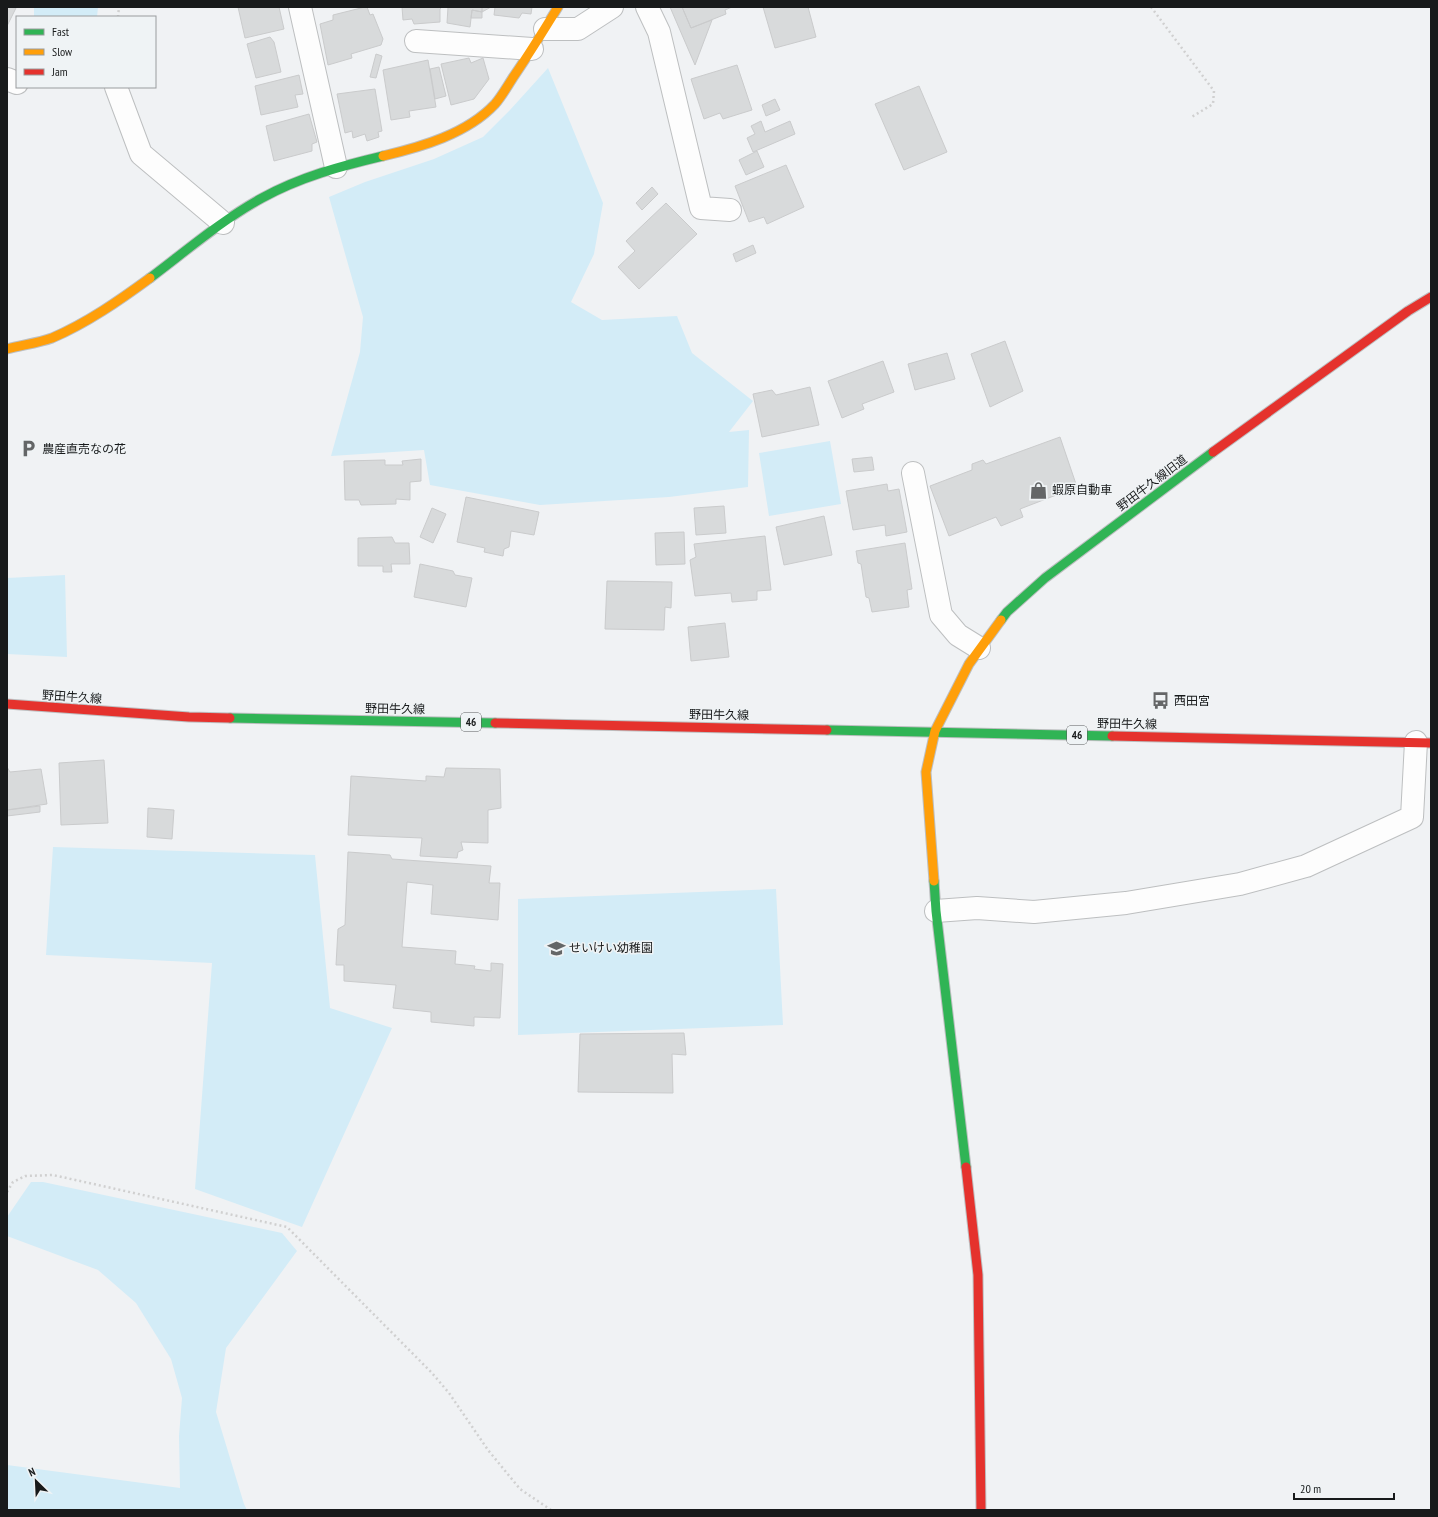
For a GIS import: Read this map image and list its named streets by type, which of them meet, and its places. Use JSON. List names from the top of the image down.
{
  "streets": {
    "street": ["野田牛久線旧道", "野田牛久線", "46"]
  },
  "crossings": [
    ["野田牛久線旧道", "野田牛久線"]
  ],
  "places": {
    "parking": ["農産直売なの花"],
    "shop": ["蝦原自動車"],
    "bus stop": ["西田宮"],
    "school or university": ["せいけい幼稚園"]
  },
  "legend": ["Fast", "Slow", "Jam"],
  "scale_bar": "20 m",
  "north": "top left"
}
